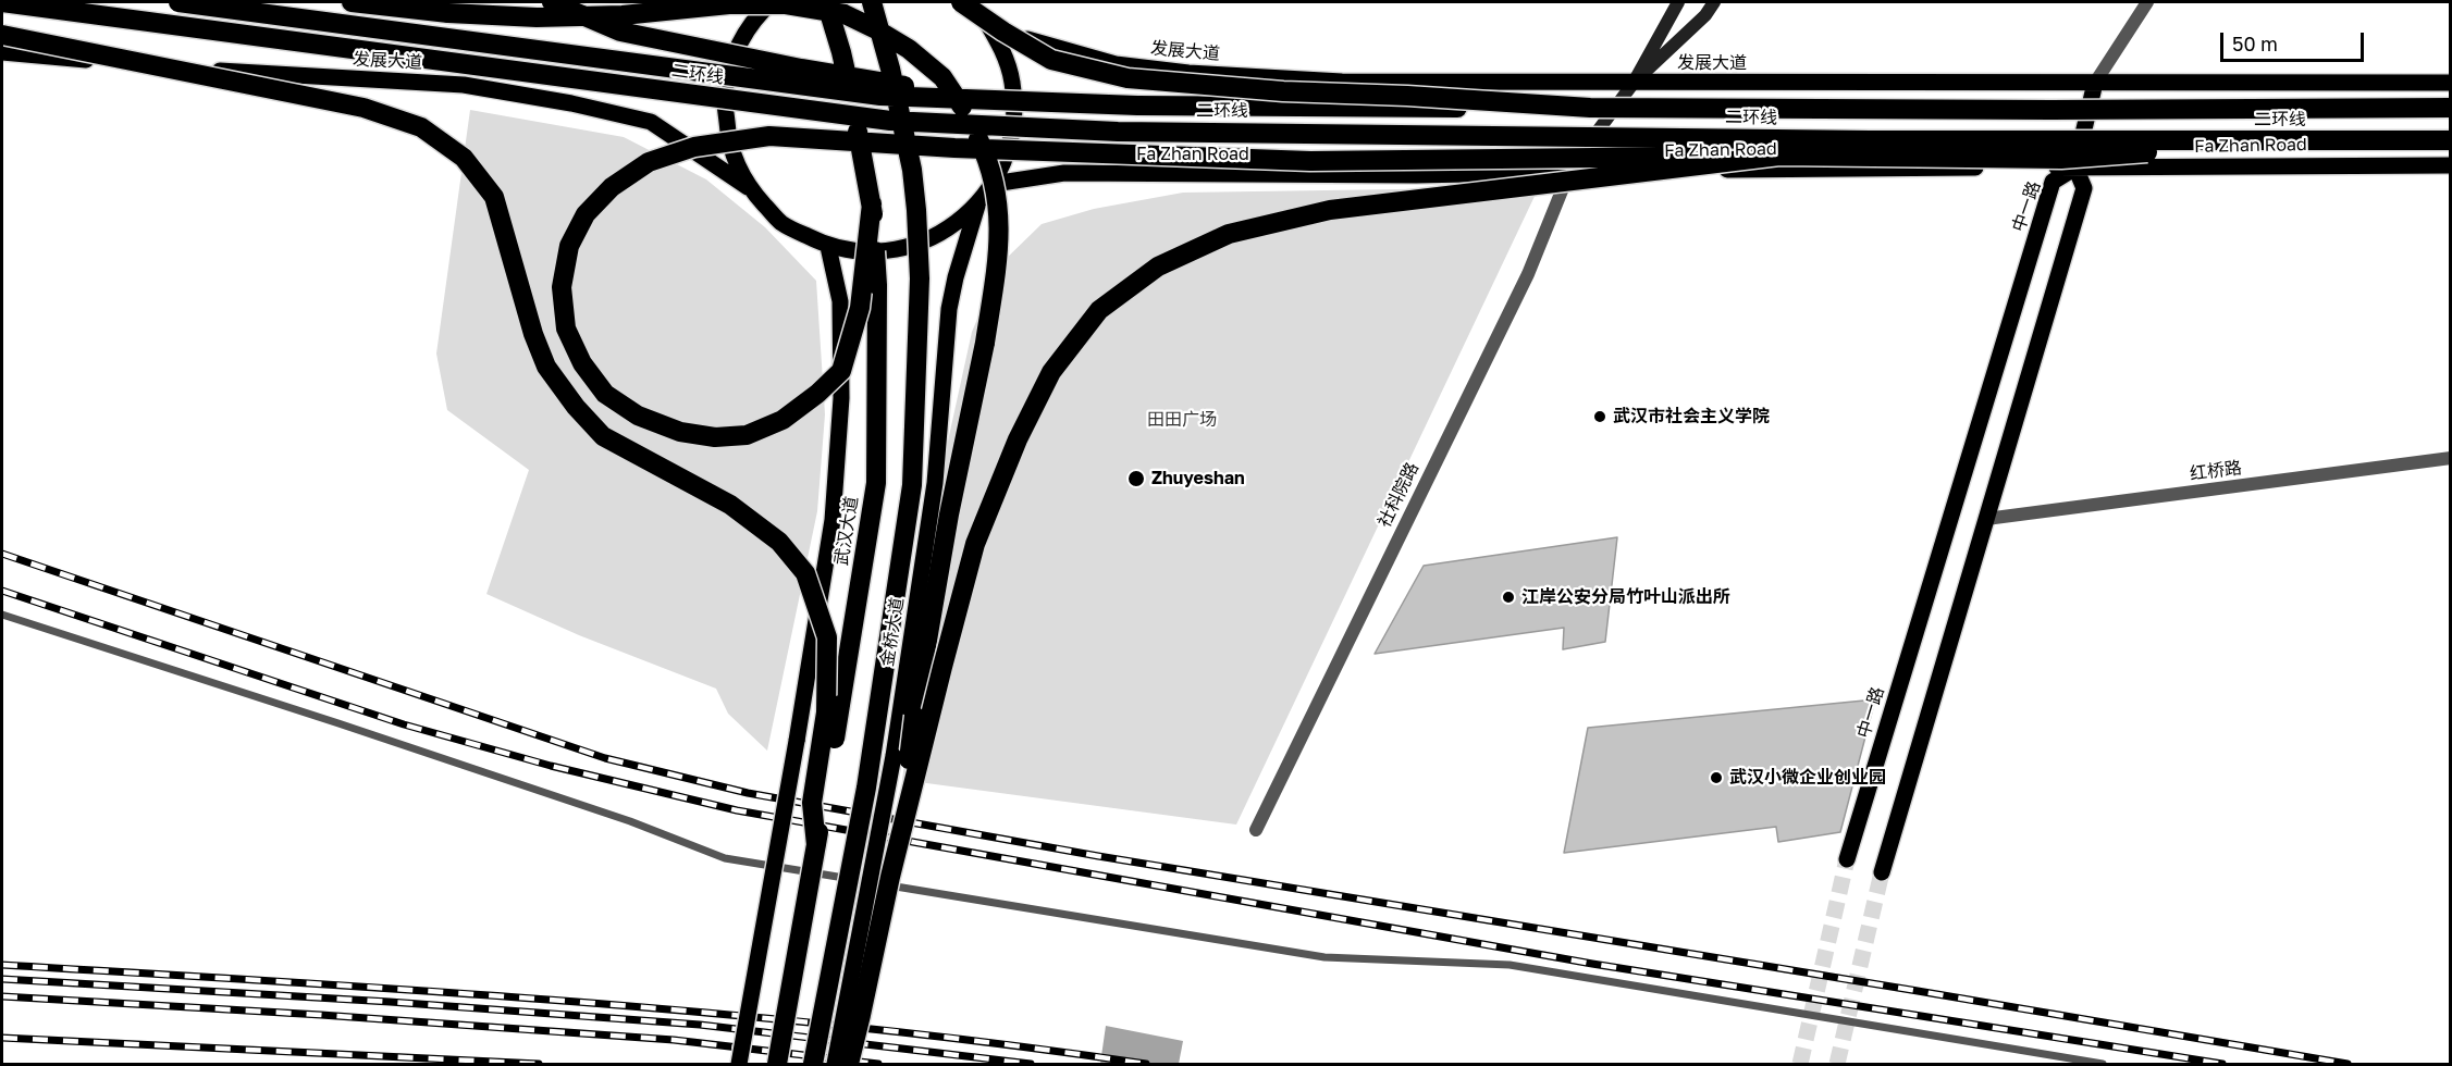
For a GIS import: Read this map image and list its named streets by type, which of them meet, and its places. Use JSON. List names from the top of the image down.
{
  "streets": {
    "highway": ["二环线", "武汉大道"],
    "main road": [
      "发展大道",
      "Fa Zhan Road",
      "中一路",
      "金桥大道"
    ],
    "street": ["红桥路", "社科院路"]
  },
  "crossings": [
    ["Fa Zhan Road", "中一路"],
    ["Fa Zhan Road", "社科院路"]
  ],
  "parks": ["田田广场"],
  "places": [
    "武汉市社会主义学院",
    "Zhuyeshan",
    "江岸公安分局竹叶山派出所",
    "武汉小微企业创业园"
  ],
  "scale_bar": "50 m"
}
